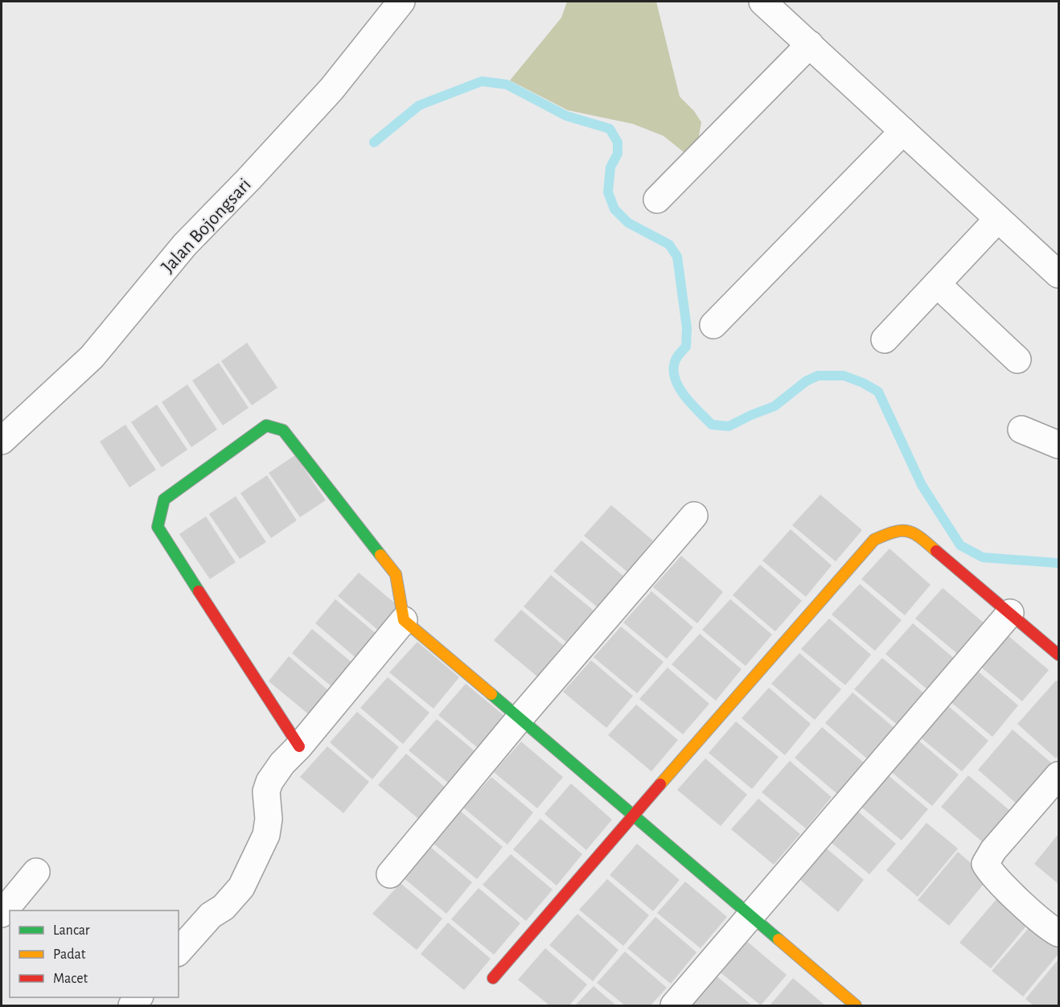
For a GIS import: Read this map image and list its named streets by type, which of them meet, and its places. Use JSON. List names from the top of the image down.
{
  "streets": {
    "street": ["Jalan Bojongsari"]
  },
  "legend": ["Lancar", "Padat", "Macet"]
}
